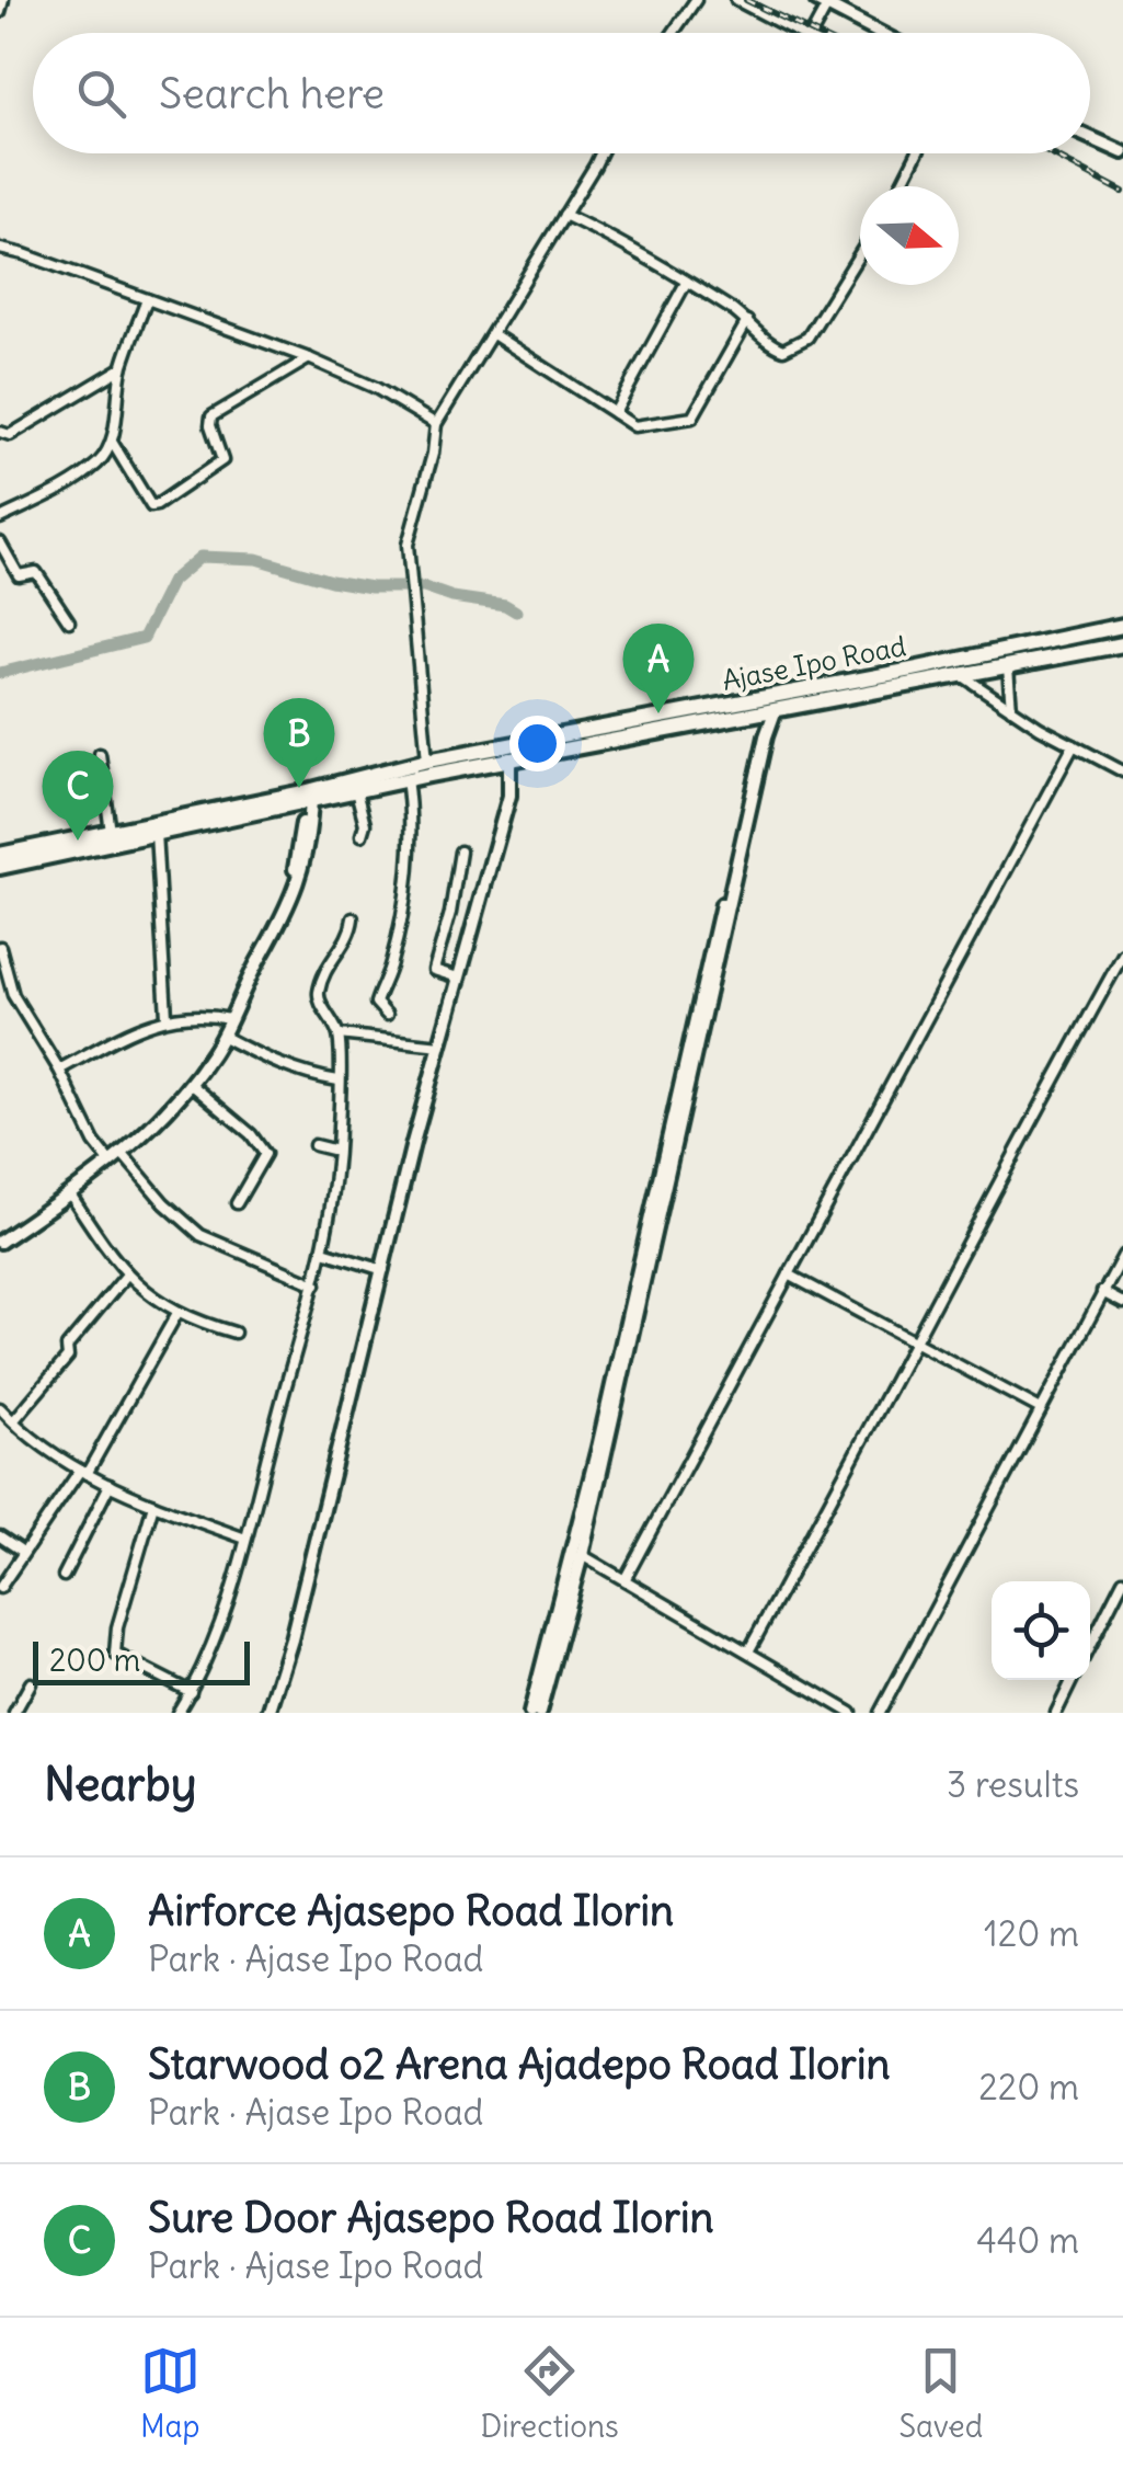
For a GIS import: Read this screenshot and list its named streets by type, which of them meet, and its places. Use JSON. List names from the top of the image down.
{
  "streets": {
    "highway": ["Ajase Ipo Road"]
  },
  "scale_bar": "200 m",
  "north": "right",
  "page": {
    "search": "Search here",
    "pins": ["A", "B", "C"],
    "scale": "200 m",
    "heading": ["Nearby", "3 results"],
    "list": [
      {
        "mark": "A",
        "name": "Airforce Ajasepo Road Ilorin",
        "note": "Park · Ajase Ipo Road",
        "value": "120 m"
      },
      {
        "mark": "B",
        "name": "Starwood o2 Arena Ajadepo Road Ilorin",
        "note": "Park · Ajase Ipo Road",
        "value": "220 m"
      },
      {
        "mark": "C",
        "name": "Sure Door Ajasepo Road Ilorin",
        "note": "Park · Ajase Ipo Road",
        "value": "440 m"
      }
    ],
    "nav": ["Map", "Directions", "Saved"]
  }
}
